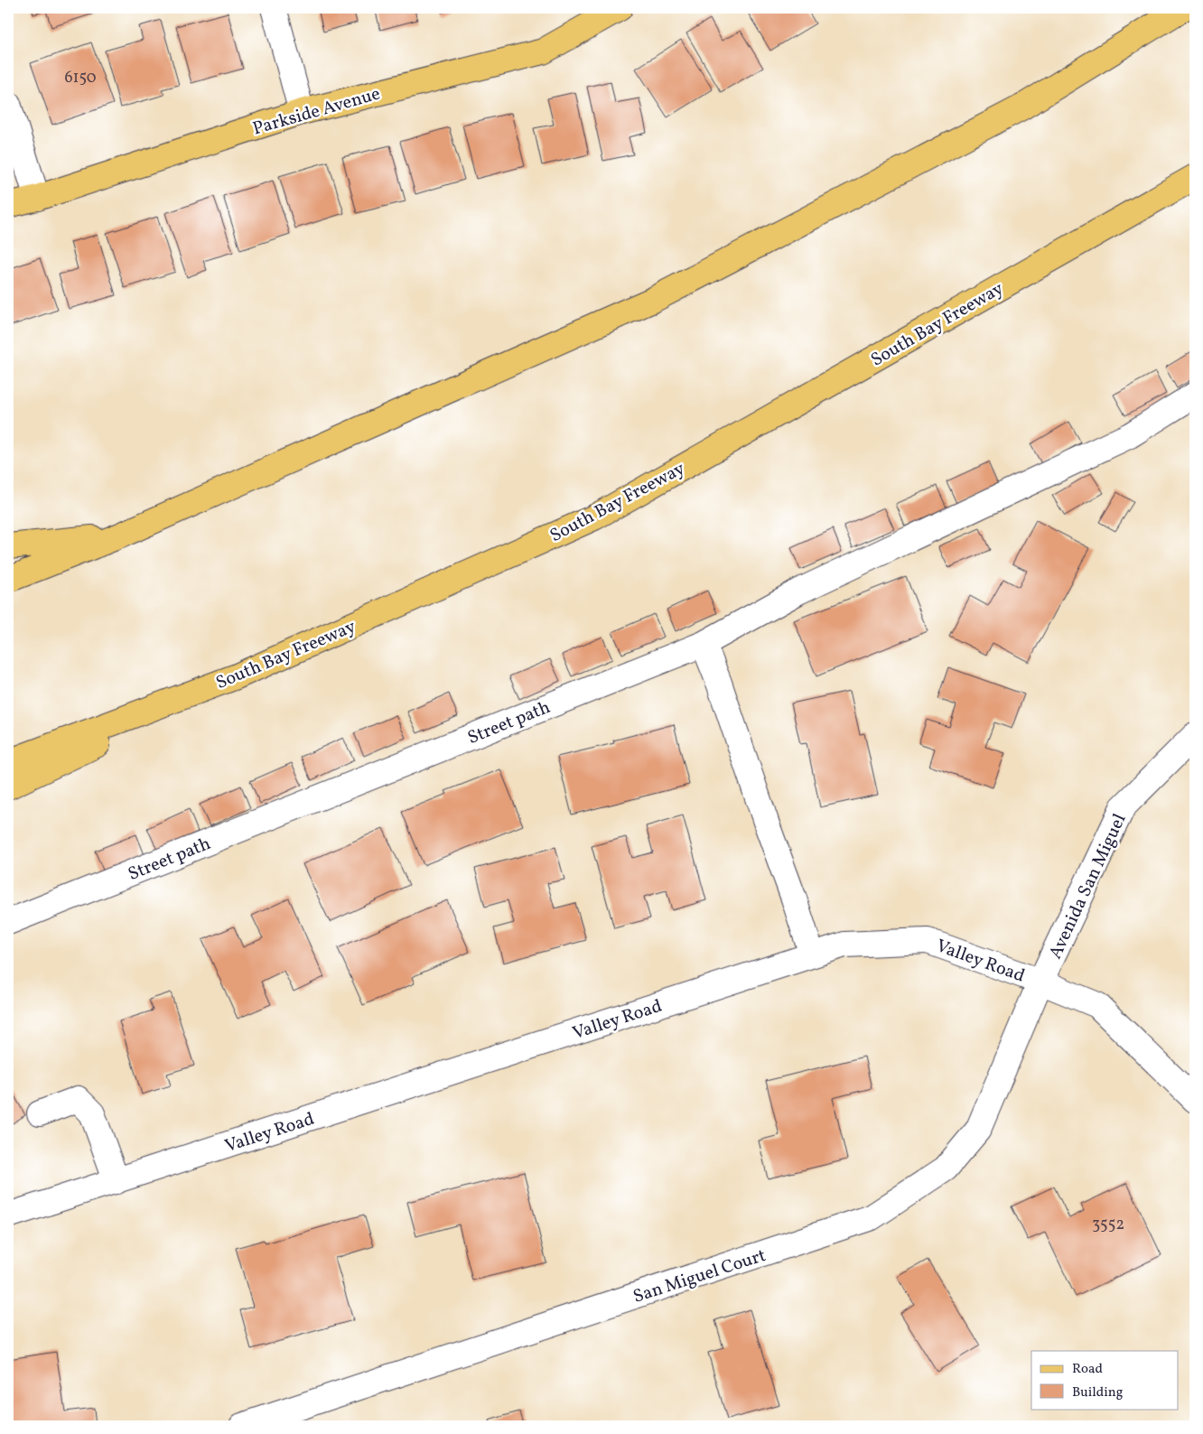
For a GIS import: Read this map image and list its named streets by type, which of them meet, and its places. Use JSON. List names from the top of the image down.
{
  "streets": {
    "main road": ["Parkside Avenue", "South Bay Freeway"],
    "street": [
      "Street path",
      "Avenida San Miguel",
      "Valley Road",
      "San Miguel Court"
    ]
  },
  "crossings": [
    ["Avenida San Miguel", "Valley Road"],
    ["Avenida San Miguel", "San Miguel Court"],
    ["Valley Road", "San Miguel Court"]
  ],
  "house_numbers": ["6150", "3552"],
  "legend": ["Road", "Building"]
}
